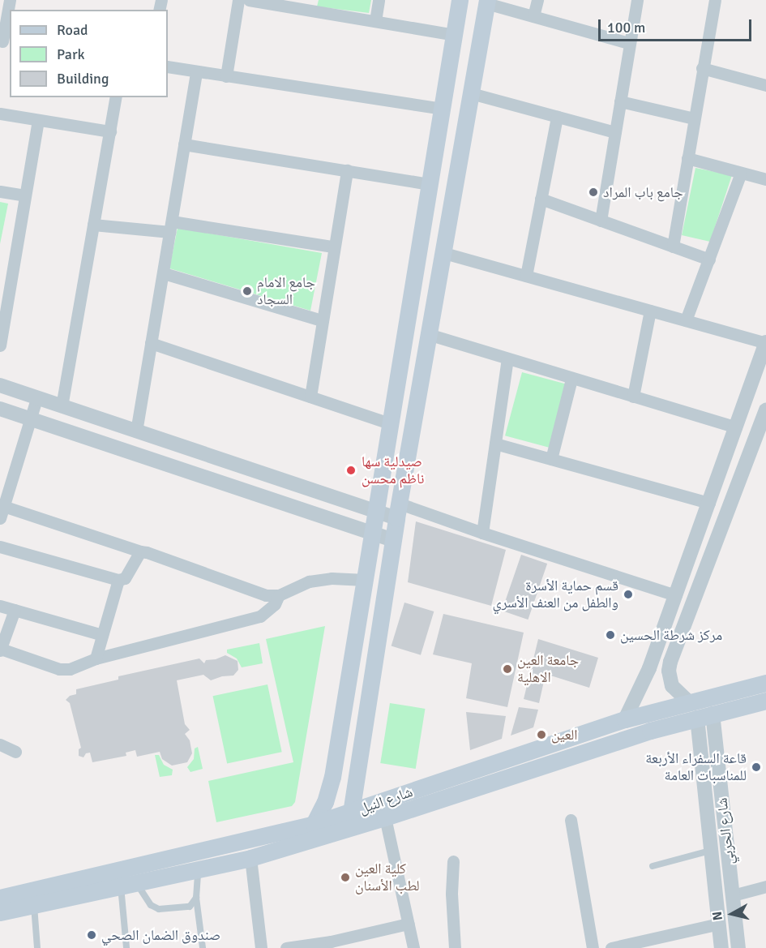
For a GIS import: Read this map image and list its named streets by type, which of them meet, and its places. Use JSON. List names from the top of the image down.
{
  "streets": {
    "main road": ["شارع النيل"],
    "street": ["شارع الحربي"]
  },
  "places": [
    "جامع باب المراد",
    "جامع الامام السجاد",
    "صيدلية سها ناظم محسن",
    "قسم حماية الأسرة والطفل من العنف الأسري",
    "مركز شرطة الحسين",
    "جامعة العين الاهلية",
    "العين",
    "قاعة السفراء الأربعة للمناسبات العامة",
    "كلية العين لطب الأسنان",
    "صندوق الضمان الصحي"
  ],
  "legend": ["Road", "Park", "Building"],
  "scale_bar": "100 m",
  "north": "left"
}
